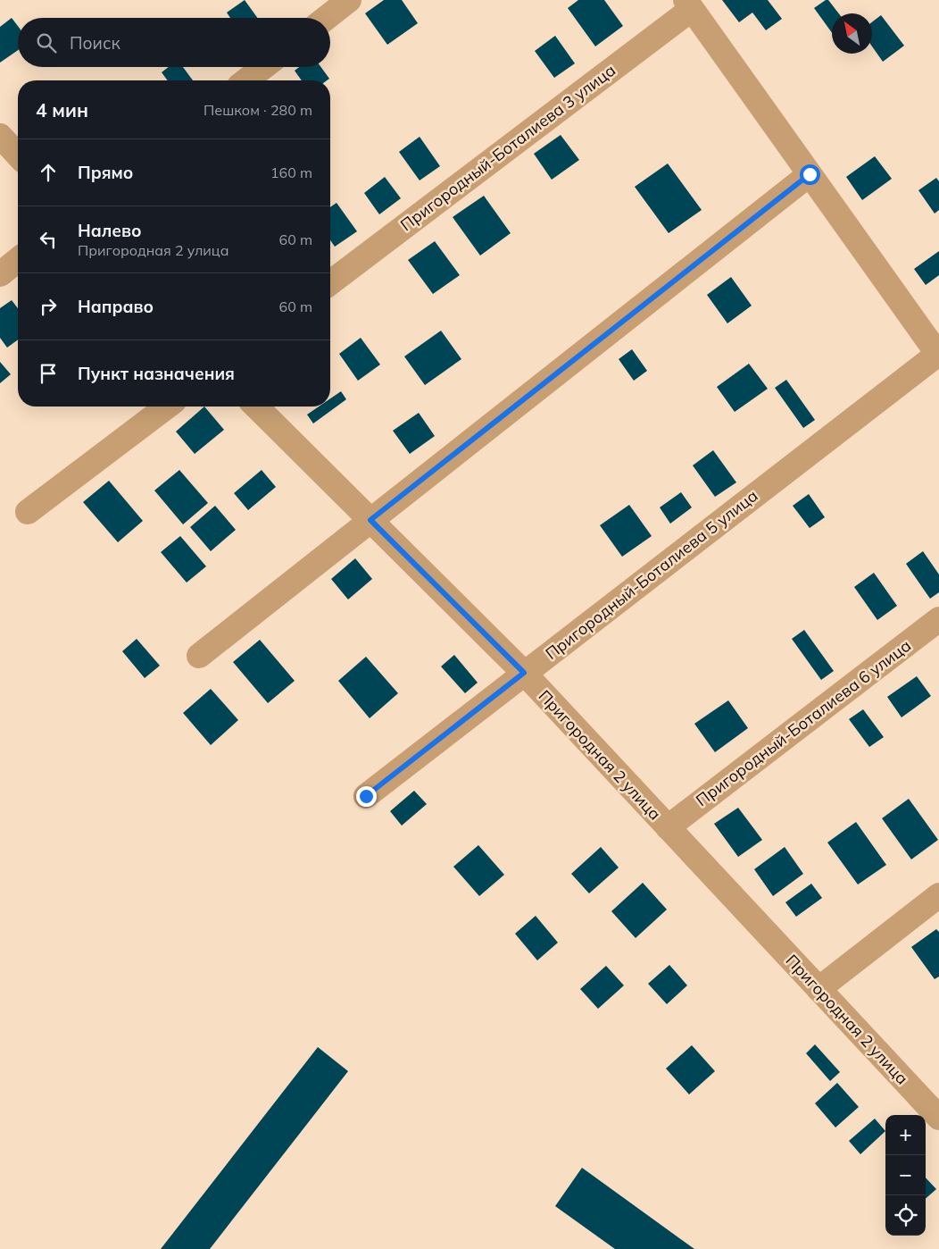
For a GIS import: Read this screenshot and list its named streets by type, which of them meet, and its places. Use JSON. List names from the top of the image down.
{
  "streets": {
    "street": [
      "Пригородный-Боталиева 3 улица",
      "Пригородный-Боталиева 5 улица",
      "Пригородный-Боталиева 6 улица",
      "Пригородная 2 улица"
    ]
  },
  "crossings": [
    ["Пригородный-Боталиева 5 улица", "Пригородная 2 улица"],
    ["Пригородный-Боталиева 6 улица", "Пригородная 2 улица"]
  ],
  "north": "top left",
  "page": {
    "search": "Поиск",
    "heading": ["4 мин", "Пешком · 280 m"],
    "list": [
      ["Прямо", "160 m"],
      ["Налево", "Пригородная 2 улица", "60 m"],
      ["Направо", "60 m"],
      "Пункт назначения"
    ],
    "map_buttons": ["+", "−"]
  }
}
